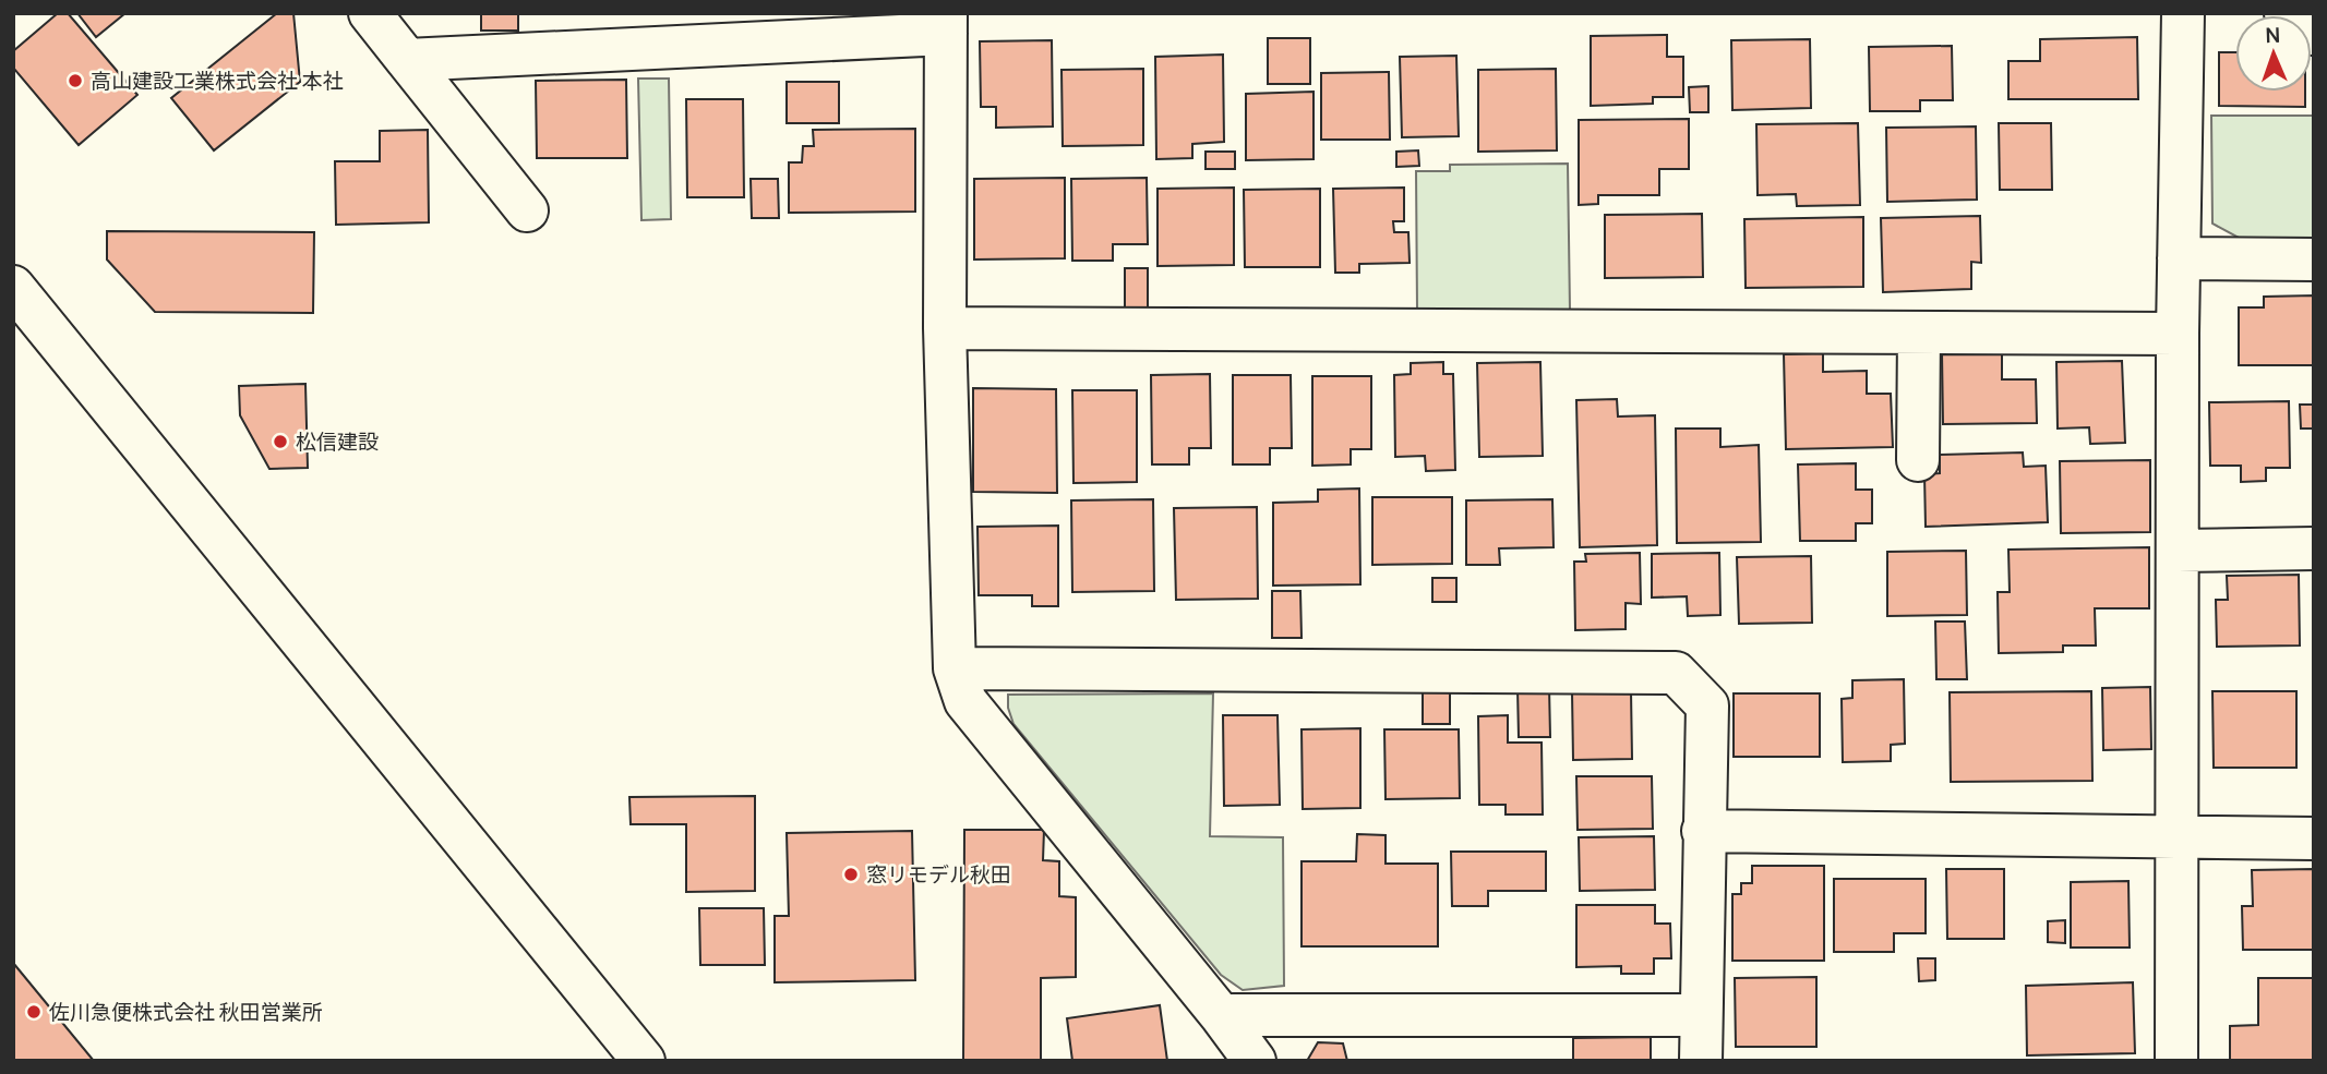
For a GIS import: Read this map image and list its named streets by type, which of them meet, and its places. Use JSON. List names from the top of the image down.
{
  "places": [
    "高山建設工業株式会社 本社",
    "松信建設",
    "窓リモデル秋田",
    "佐川急便株式会社 秋田営業所"
  ],
  "north": "top"
}
